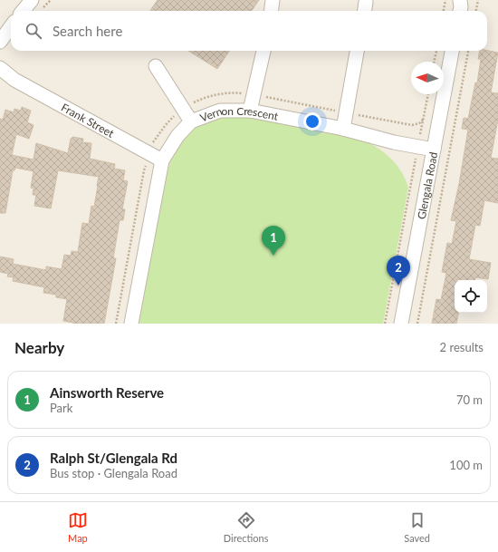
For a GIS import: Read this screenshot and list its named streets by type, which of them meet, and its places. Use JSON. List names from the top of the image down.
{
  "streets": {
    "street": ["Vernon Crescent", "Frank Street", "Glengala Road"]
  },
  "crossings": [
    ["Vernon Crescent", "Frank Street"],
    ["Vernon Crescent", "Glengala Road"]
  ],
  "north": "left",
  "page": {
    "search": "Search here",
    "pins": ["1", "2"],
    "heading": ["Nearby", "2 results"],
    "list": [
      {
        "mark": "1",
        "name": "Ainsworth Reserve",
        "note": "Park",
        "value": "70 m"
      },
      {
        "mark": "2",
        "name": "Ralph St/Glengala Rd",
        "note": "Bus stop · Glengala Road",
        "value": "100 m"
      }
    ],
    "nav": ["Map", "Directions", "Saved"]
  }
}
